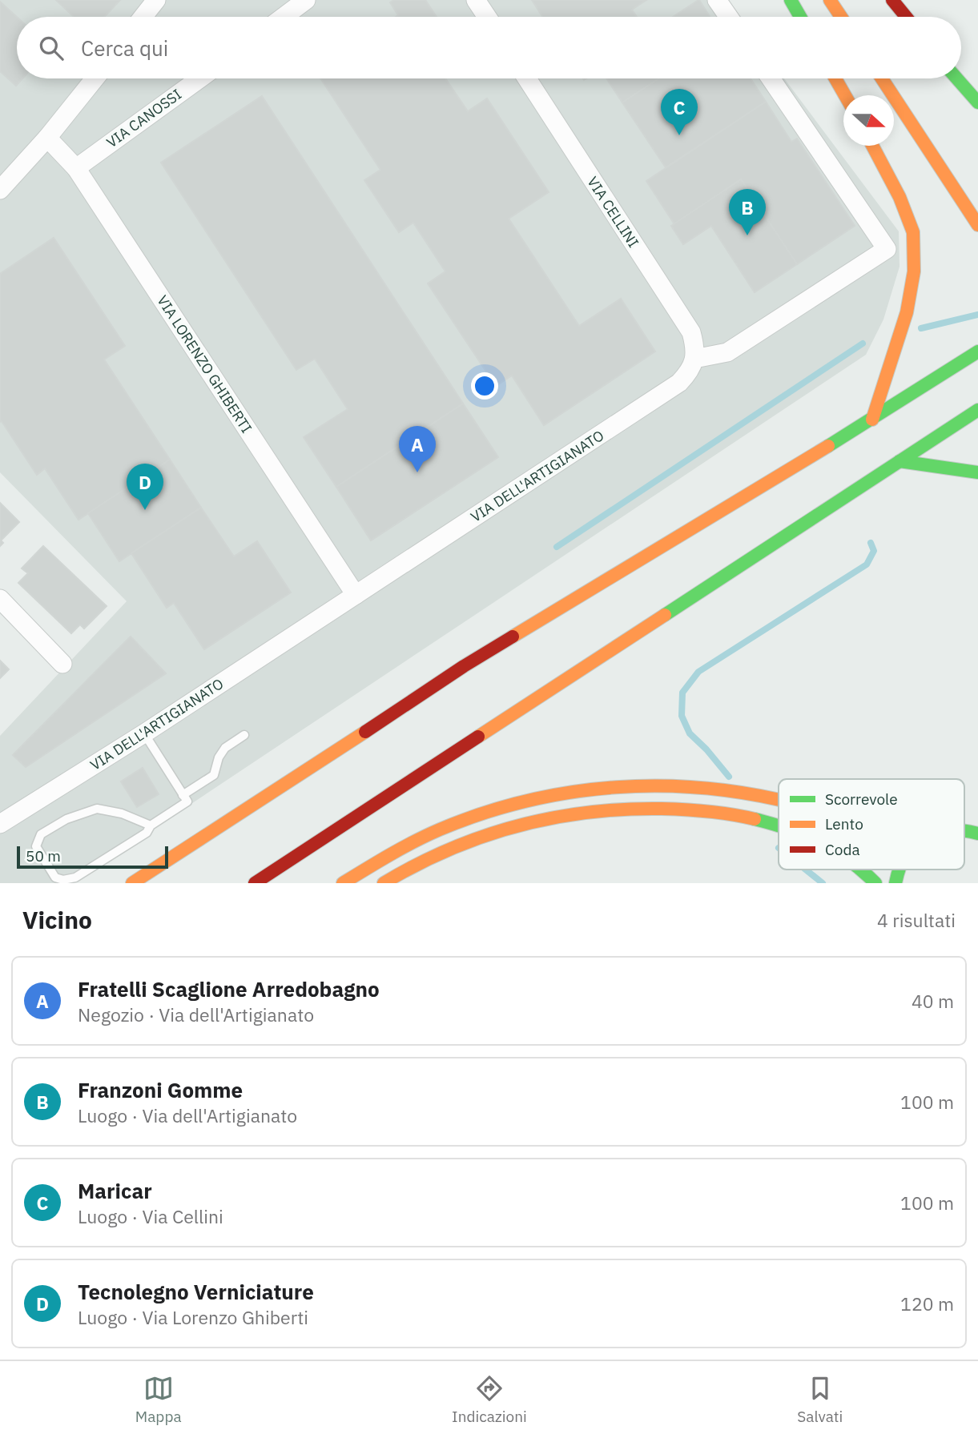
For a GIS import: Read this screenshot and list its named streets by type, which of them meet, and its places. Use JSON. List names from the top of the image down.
{
  "streets": {
    "street": [
      "VIA CANOSSI",
      "VIA CELLINI",
      "VIA LORENZO GHIBERTI",
      "VIA DELL'ARTIGIANATO"
    ]
  },
  "crossings": [
    ["VIA CANOSSI", "VIA LORENZO GHIBERTI"],
    ["VIA CELLINI", "VIA DELL'ARTIGIANATO"],
    ["VIA LORENZO GHIBERTI", "VIA DELL'ARTIGIANATO"]
  ],
  "legend": ["Scorrevole", "Lento", "Coda"],
  "scale_bar": "50 m",
  "north": "right",
  "page": {
    "search": "Cerca qui",
    "pins": [
      "C",
      "B",
      "A",
      "D"
    ],
    "scale": "50 m",
    "heading": ["Vicino", "4 risultati"],
    "list": [
      {
        "mark": "A",
        "name": "Fratelli Scaglione Arredobagno",
        "note": "Negozio · Via dell'Artigianato",
        "value": "40 m"
      },
      {
        "mark": "B",
        "name": "Franzoni Gomme",
        "note": "Luogo · Via dell'Artigianato",
        "value": "100 m"
      },
      {
        "mark": "C",
        "name": "Maricar",
        "note": "Luogo · Via Cellini",
        "value": "100 m"
      },
      {
        "mark": "D",
        "name": "Tecnolegno Verniciature",
        "note": "Luogo · Via Lorenzo Ghiberti",
        "value": "120 m"
      }
    ],
    "nav": ["Mappa", "Indicazioni", "Salvati"]
  }
}
